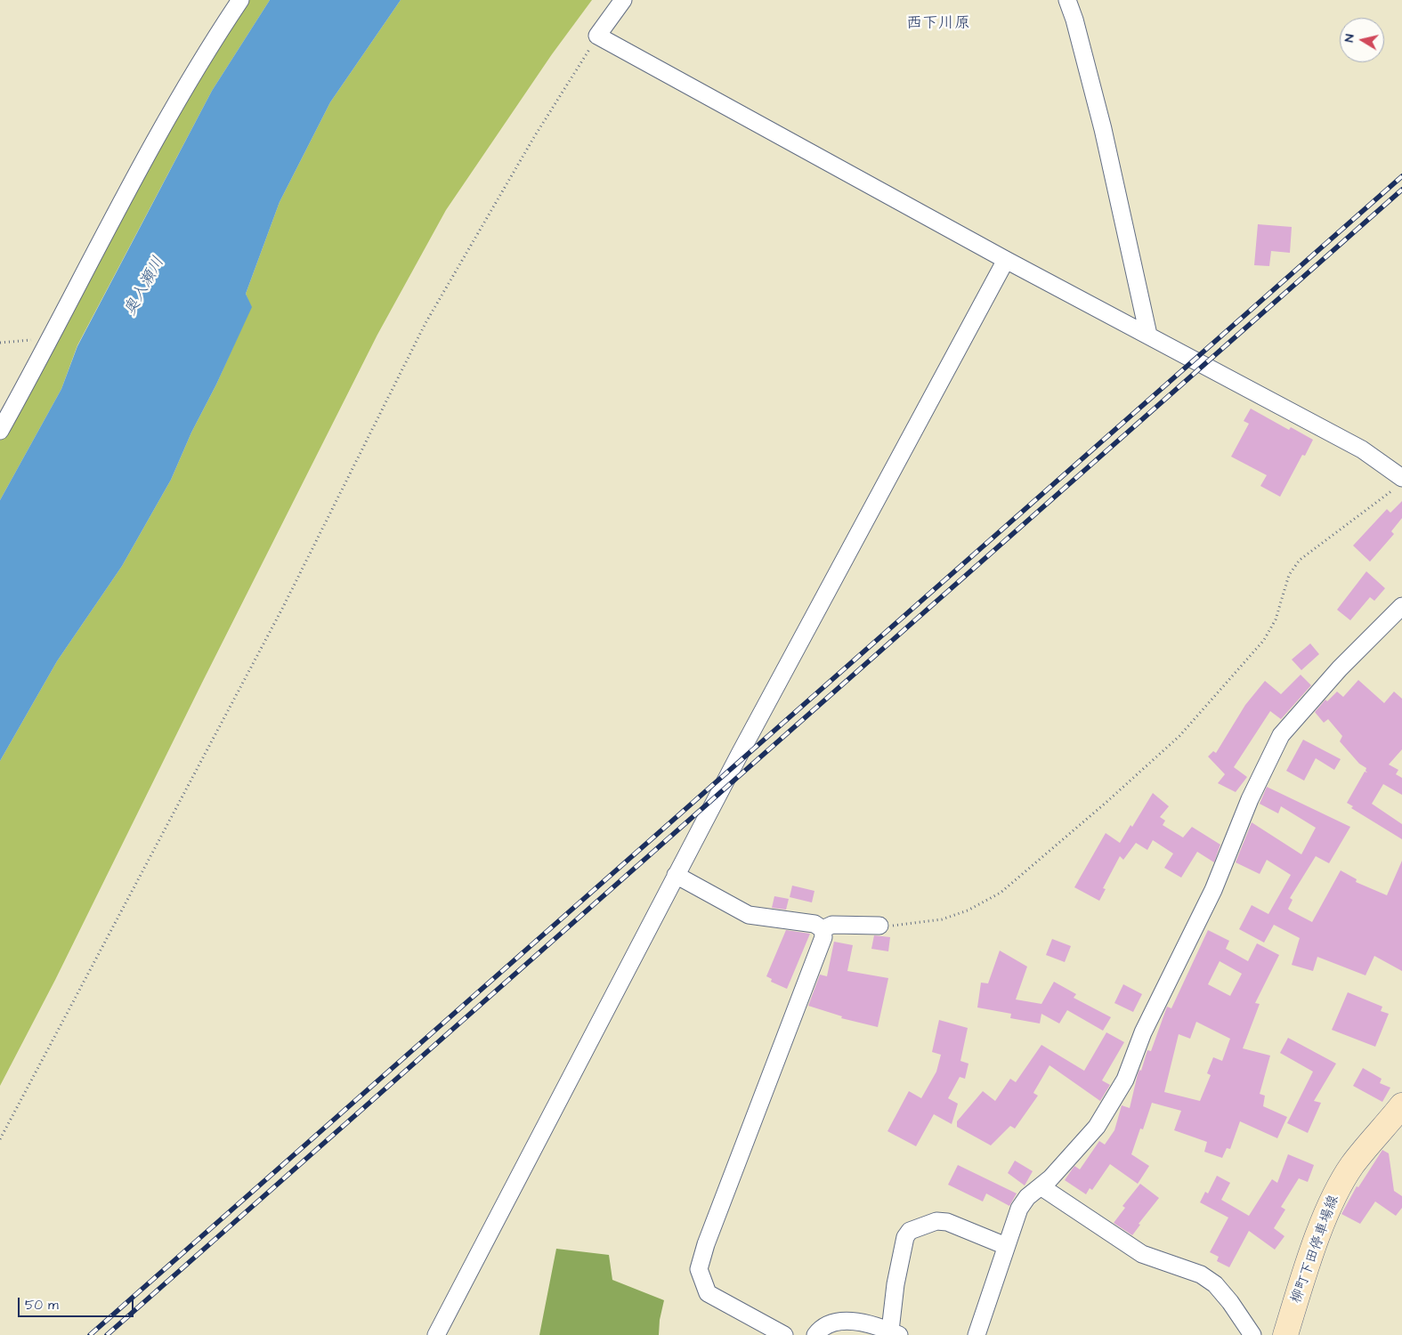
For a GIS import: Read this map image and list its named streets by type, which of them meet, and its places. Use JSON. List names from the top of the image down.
{
  "streets": {
    "main road": ["柳町下田停車場線"]
  },
  "districts": ["西下川原"],
  "water": ["奥入瀬川"],
  "scale_bar": "50 m",
  "north": "left"
}
